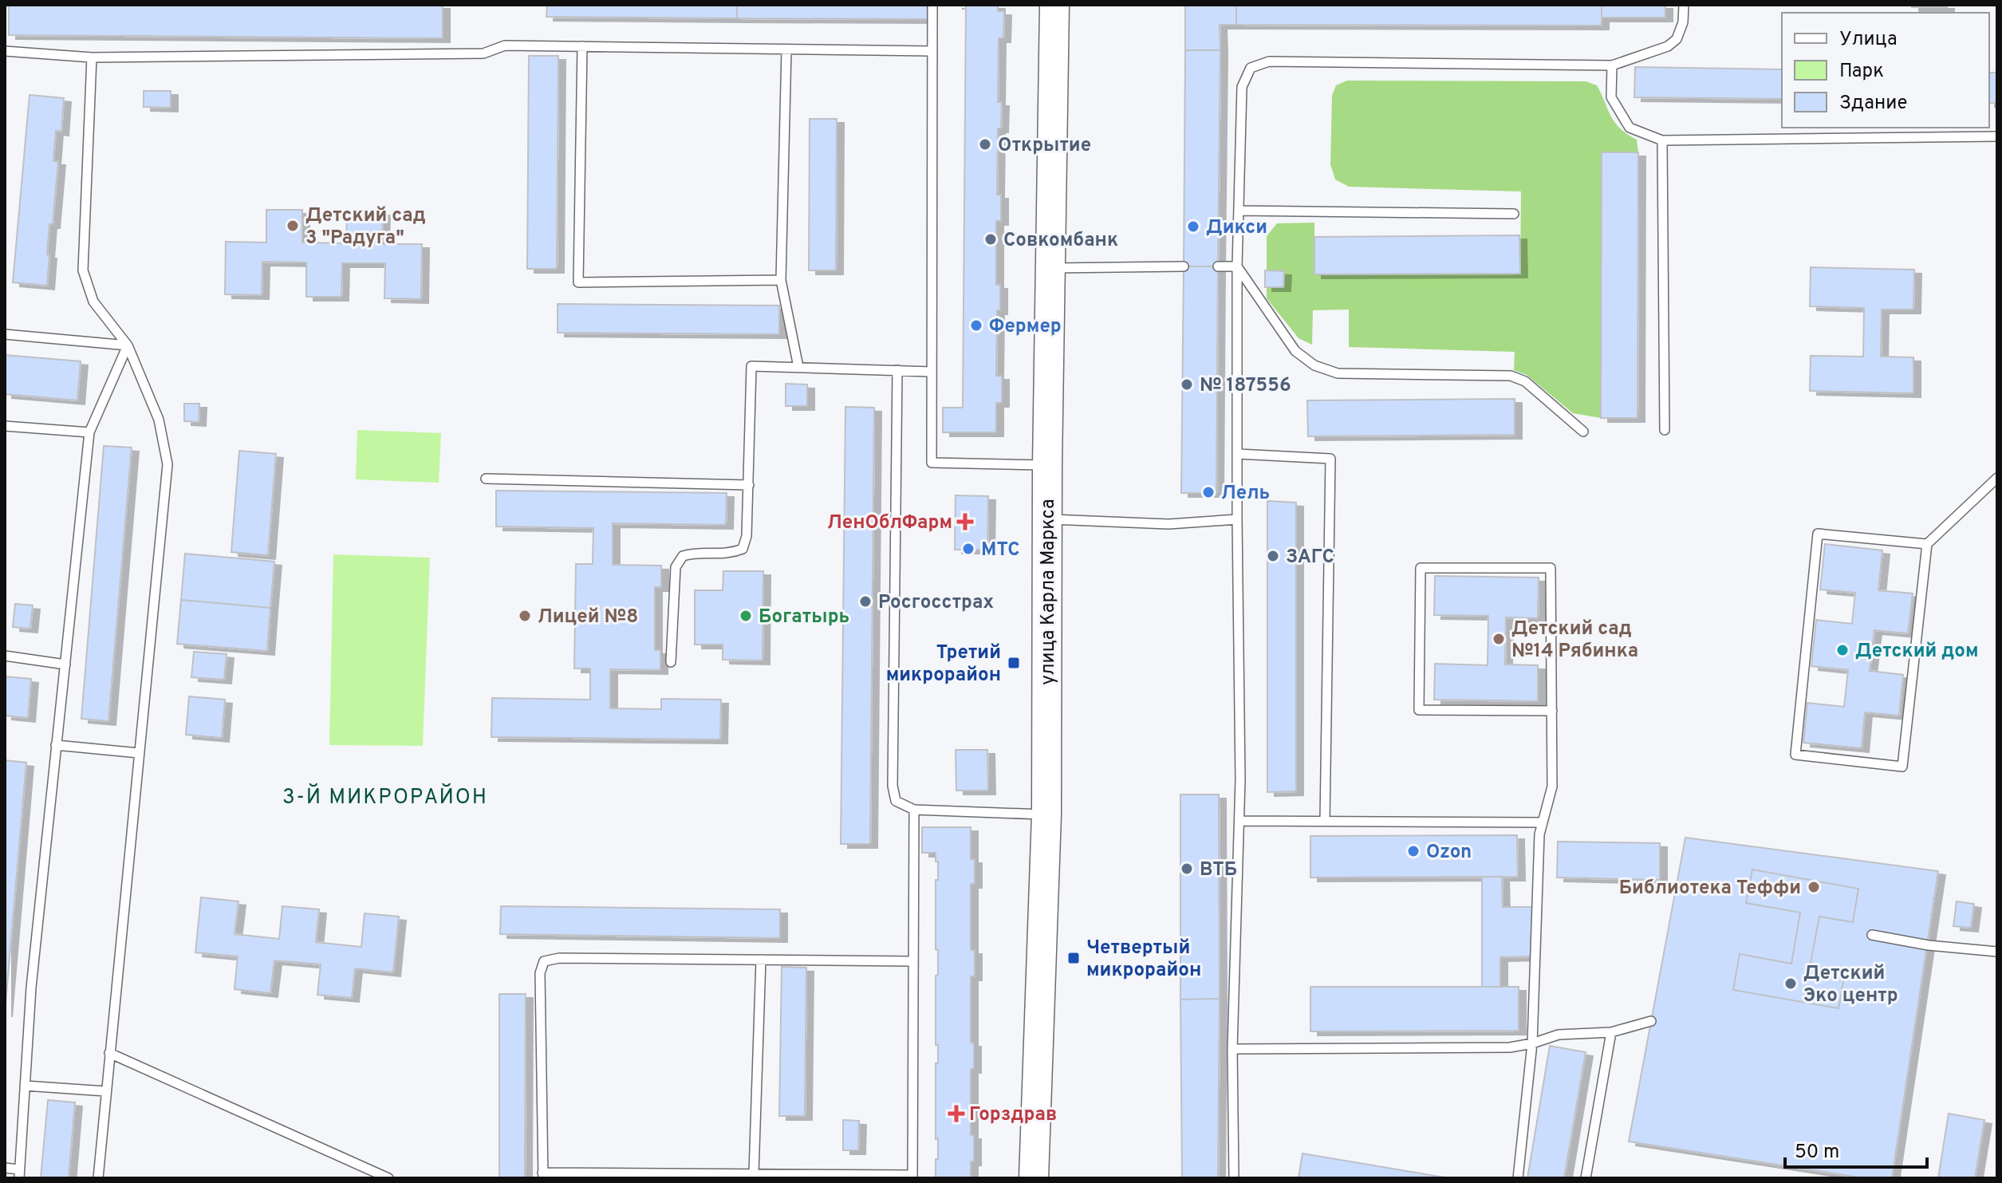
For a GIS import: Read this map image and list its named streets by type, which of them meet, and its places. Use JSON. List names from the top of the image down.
{
  "streets": {
    "main road": ["улица Карла Маркса"]
  },
  "districts": ["3-Й МИКРОРАЙОН"],
  "places": {
    "other": [
      "Открытие",
      "Детский сад 3 \"Радуга\"",
      "Дикси",
      "Совкомбанк",
      "Фермер",
      "№ 187556",
      "Лель",
      "МТС",
      "ЗАГС",
      "Росгосстрах",
      "Лицей №8",
      "Богатырь",
      "Детский сад №14 Рябинка",
      "Детский дом",
      "Ozon",
      "ВТБ",
      "Библиотека Теффи",
      "Детский Эко центр"
    ],
    "health": ["ЛенОблФарм", "Горздрав"],
    "transit": ["Третий микрорайон", "Четвертый микрорайон"]
  },
  "legend": ["Улица", "Парк", "Здание"],
  "scale_bar": "50 m"
}
